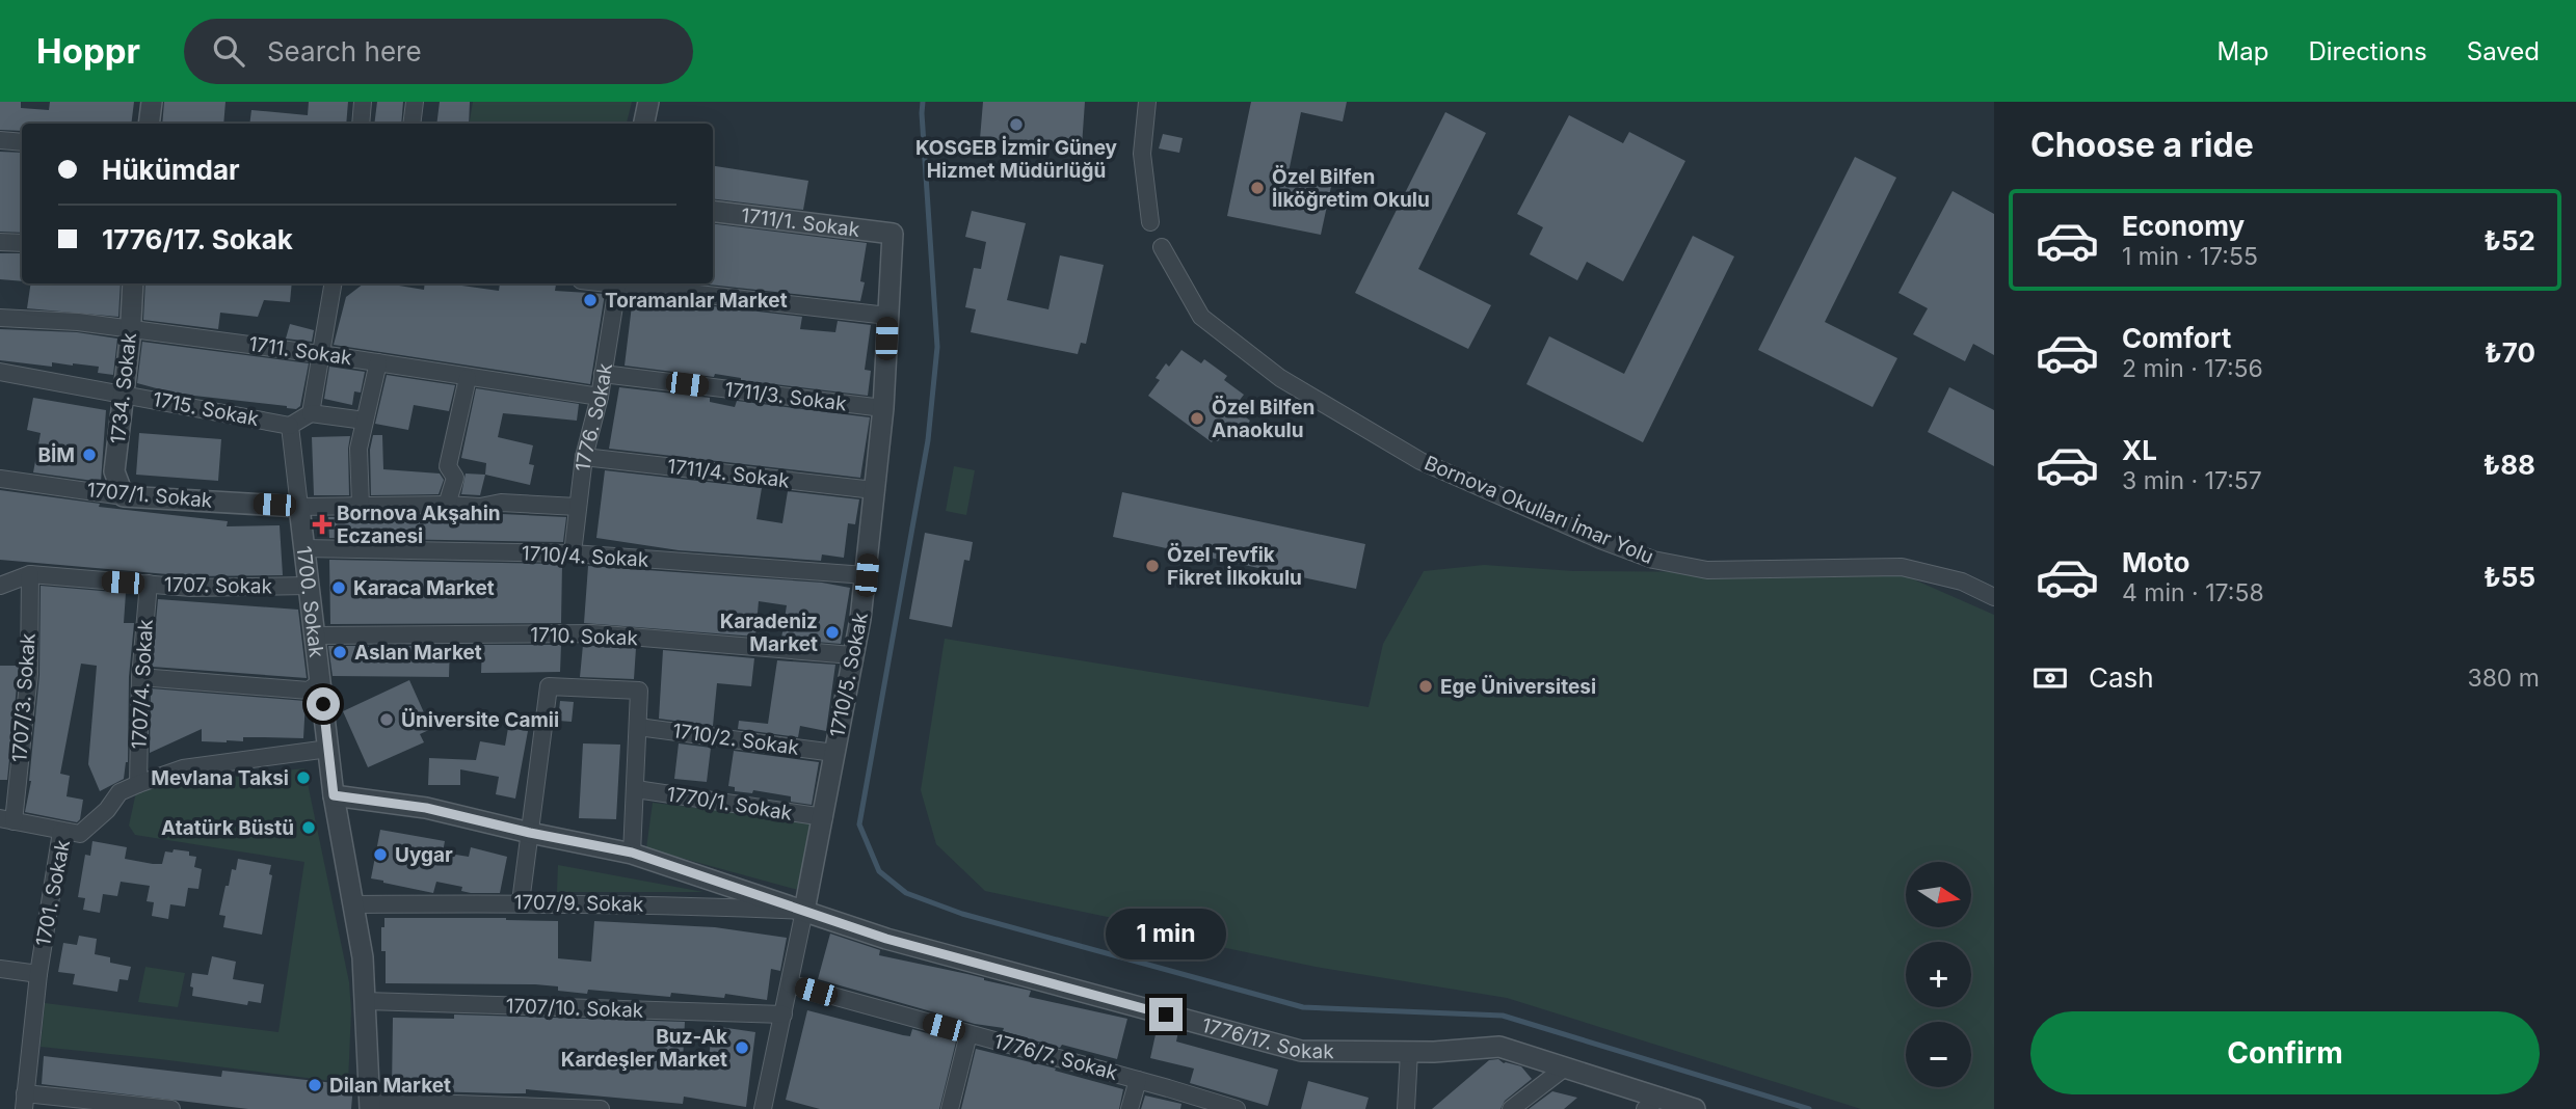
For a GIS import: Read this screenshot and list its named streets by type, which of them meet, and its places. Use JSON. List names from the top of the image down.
{
  "streets": {
    "street": [
      "1711/1. Sokak",
      "1711. Sokak",
      "1734. Sokak",
      "1711/3. Sokak",
      "1715. Sokak",
      "1776. Sokak",
      "1711/4. Sokak",
      "1707/1. Sokak",
      "Bornova Okulları İmar Yolu",
      "1710/4. Sokak",
      "1707. Sokak",
      "1700. Sokak",
      "1710. Sokak",
      "1710/5. Sokak",
      "1707/4. Sokak",
      "1707/3. Sokak",
      "1710/2. Sokak",
      "1770/1. Sokak",
      "1701. Sokak",
      "1707/9. Sokak",
      "1707/10. Sokak",
      "1776/17. Sokak",
      "1776/7. Sokak"
    ]
  },
  "crossings": [
    ["1711/1. Sokak", "1710/5. Sokak"],
    ["1711. Sokak", "1734. Sokak"],
    ["1711. Sokak", "1776. Sokak"],
    ["1734. Sokak", "1715. Sokak"],
    ["1734. Sokak", "1707/1. Sokak"],
    ["1711/3. Sokak", "1776. Sokak"],
    ["1711/3. Sokak", "1710/5. Sokak"],
    ["1715. Sokak", "1700. Sokak"],
    ["1776. Sokak", "1711/4. Sokak"],
    ["1776. Sokak", "1710/4. Sokak"],
    ["1711/4. Sokak", "1710/5. Sokak"],
    ["1707/1. Sokak", "1700. Sokak"],
    ["1710/4. Sokak", "1700. Sokak"],
    ["1710/4. Sokak", "1710/5. Sokak"],
    ["1707. Sokak", "1700. Sokak"],
    ["1707. Sokak", "1707/4. Sokak"],
    ["1707. Sokak", "1707/3. Sokak"],
    ["1700. Sokak", "1710. Sokak"],
    ["1700. Sokak", "1701. Sokak"],
    ["1700. Sokak", "1707/9. Sokak"],
    ["1700. Sokak", "1707/10. Sokak"],
    ["1700. Sokak", "1776/17. Sokak"],
    ["1710. Sokak", "1710/5. Sokak"],
    ["1710/5. Sokak", "1710/2. Sokak"],
    ["1710/5. Sokak", "1770/1. Sokak"],
    ["1710/5. Sokak", "1707/9. Sokak"],
    ["1710/5. Sokak", "1707/10. Sokak"],
    ["1710/5. Sokak", "1776/17. Sokak"],
    ["1710/5. Sokak", "1776/7. Sokak"],
    ["1707/4. Sokak", "1701. Sokak"],
    ["1707/9. Sokak", "1776/17. Sokak"]
  ],
  "places": {
    "other": [
      "KOSGEB İzmir Güney Hizmet Müdürlüğü",
      "Özel Bilfen İlköğretim Okulu",
      "Toramanlar Market",
      "Özel Bilfen Anaokulu",
      "BİM",
      "Özel Tevfik Fikret İlkokulu",
      "Karaca Market",
      "Karadeniz Market",
      "Aslan Market",
      "Ege Üniversitesi",
      "Üniversite Camii",
      "Mevlana Taksi",
      "Atatürk Büstü",
      "Uygar",
      "Buz-Ak Kardeşler Market",
      "Dilan Market"
    ],
    "health": ["Bornova Akşahin Eczanesi"]
  },
  "north": "right",
  "page": {
    "header": "Hoppr",
    "search": "Search here",
    "nav": ["Map", "Directions", "Saved"],
    "heading": "Choose a ride",
    "banner": ["Hükümdar", "1776/17. Sokak"],
    "list": [
      {
        "name": "Economy",
        "note": "1 min · 17:55",
        "value": "₺52"
      },
      {
        "name": "Comfort",
        "note": "2 min · 17:56",
        "value": "₺70"
      },
      {
        "name": "XL",
        "note": "3 min · 17:57",
        "value": "₺88"
      },
      {
        "name": "Moto",
        "note": "4 min · 17:58",
        "value": "₺55"
      }
    ],
    "pay": ["Cash", "380 m"],
    "map_buttons": ["+", "−"],
    "bubble": "1 min",
    "buttons": "Confirm"
  }
}
